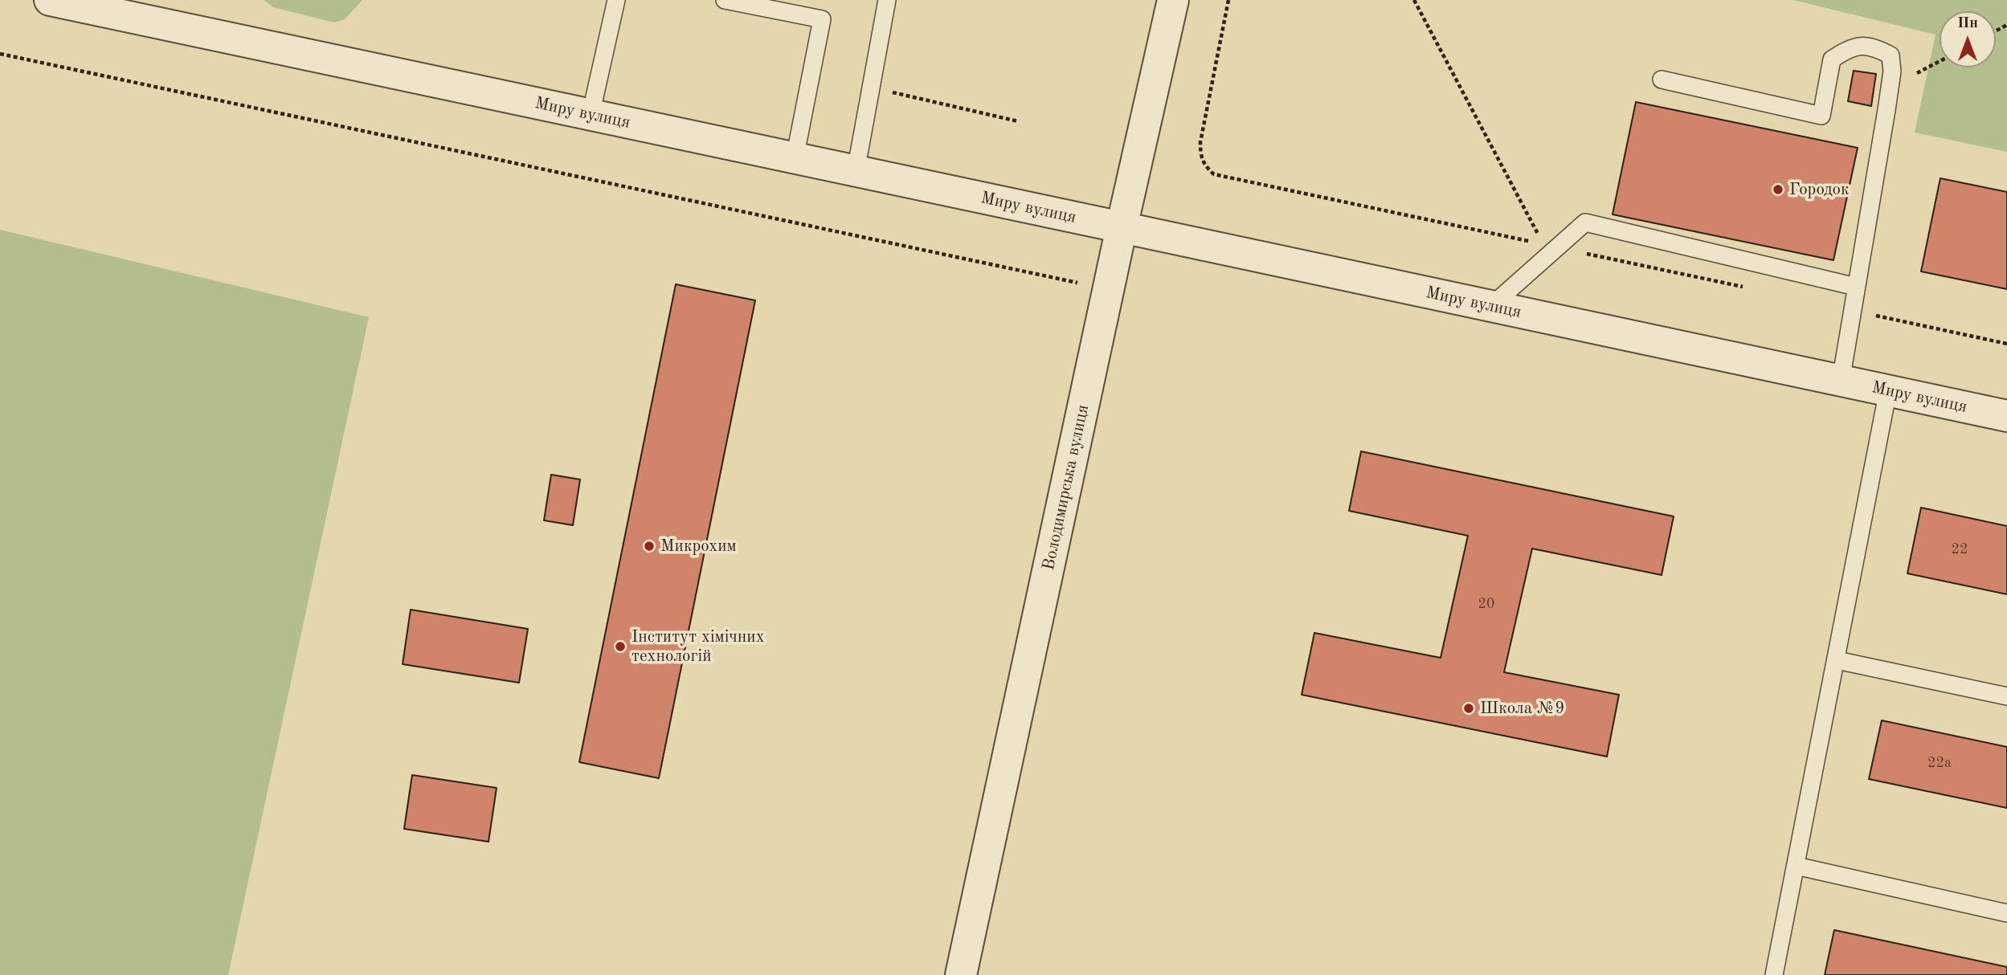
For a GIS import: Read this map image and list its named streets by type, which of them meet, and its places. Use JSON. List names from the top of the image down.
{
  "streets": {
    "street": ["Миру вулиця", "Володимирська вулиця"]
  },
  "crossings": [
    ["Миру вулиця", "Володимирська вулиця"]
  ],
  "places": [
    "Городок",
    "Микрохим",
    "Інститут хімічних технологій",
    "Школа №9"
  ],
  "house_numbers": ["22", "20", "22а"],
  "north": "top"
}
